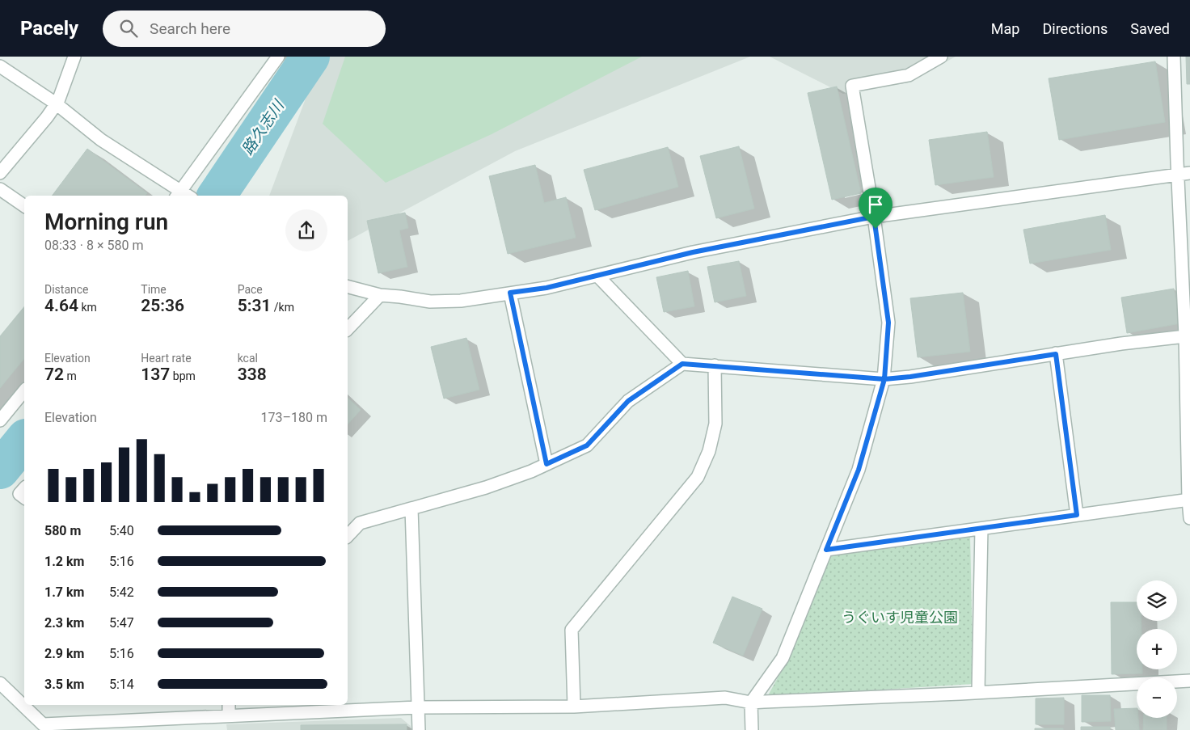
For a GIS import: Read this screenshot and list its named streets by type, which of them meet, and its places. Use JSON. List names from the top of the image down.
{
  "water": ["路久志川"],
  "parks": ["うぐいす児童公園"],
  "page": {
    "header": "Pacely",
    "search": "Search here",
    "nav": ["Map", "Directions", "Saved"],
    "heading": ["Morning run", "08:33 · 8 × 580 m"],
    "stats": [
      ["Distance", "4.64 km"],
      ["Time", "25:36"],
      ["Pace", "5:31 /km"],
      ["Elevation", "72 m"],
      ["Heart rate", "137 bpm"],
      ["kcal", "338"]
    ],
    "chart": ["Elevation", "173–180 m"],
    "list": [
      {
        "name": "580 m",
        "note": "5:40"
      },
      {
        "name": "1.2 km",
        "note": "5:16"
      },
      {
        "name": "1.7 km",
        "note": "5:42"
      },
      {
        "name": "2.3 km",
        "note": "5:47"
      },
      {
        "name": "2.9 km",
        "note": "5:16"
      },
      {
        "name": "3.5 km",
        "note": "5:14"
      }
    ],
    "map_buttons": ["+", "−"]
  }
}
